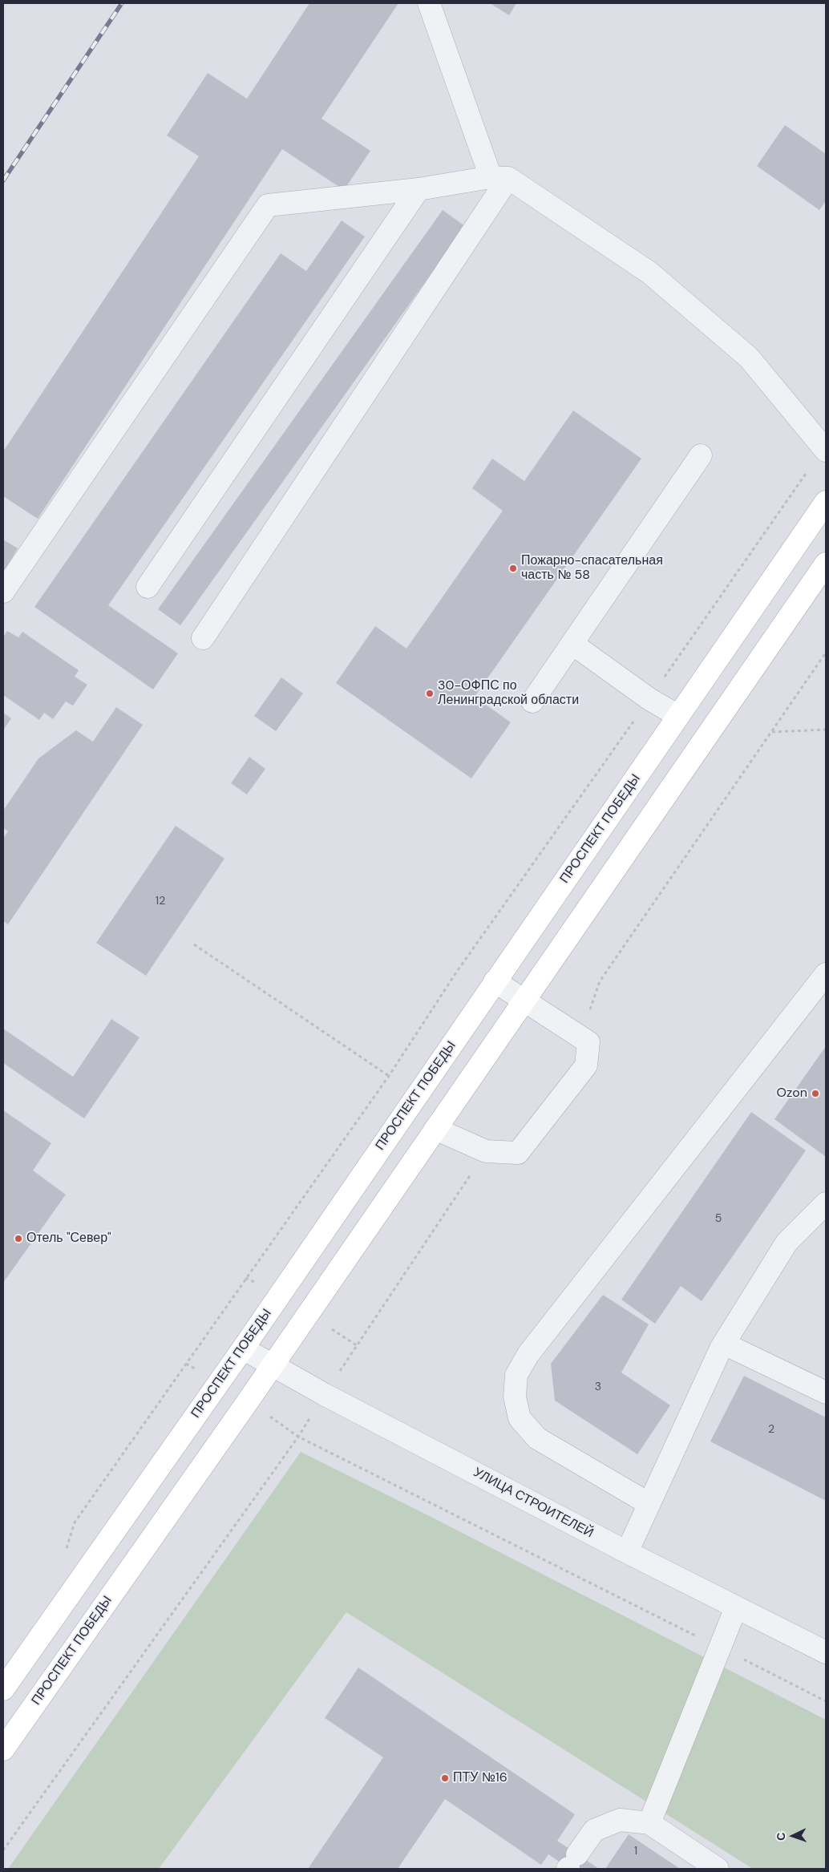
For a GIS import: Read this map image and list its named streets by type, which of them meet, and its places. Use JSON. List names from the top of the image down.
{
  "streets": {
    "main road": ["ПРОСПЕКТ ПОБЕДЫ"],
    "street": ["УЛИЦА СТРОИТЕЛЕЙ"]
  },
  "crossings": [
    ["ПРОСПЕКТ ПОБЕДЫ", "УЛИЦА СТРОИТЕЛЕЙ"]
  ],
  "places": [
    "Пожарно-спасательная часть № 58",
    "30-ОФПС по Ленинградской области",
    "Ozon",
    "Отель \"Север\"",
    "ПТУ №16"
  ],
  "house_numbers": [
    "12",
    "5",
    "3",
    "2",
    "1"
  ],
  "north": "left"
}
